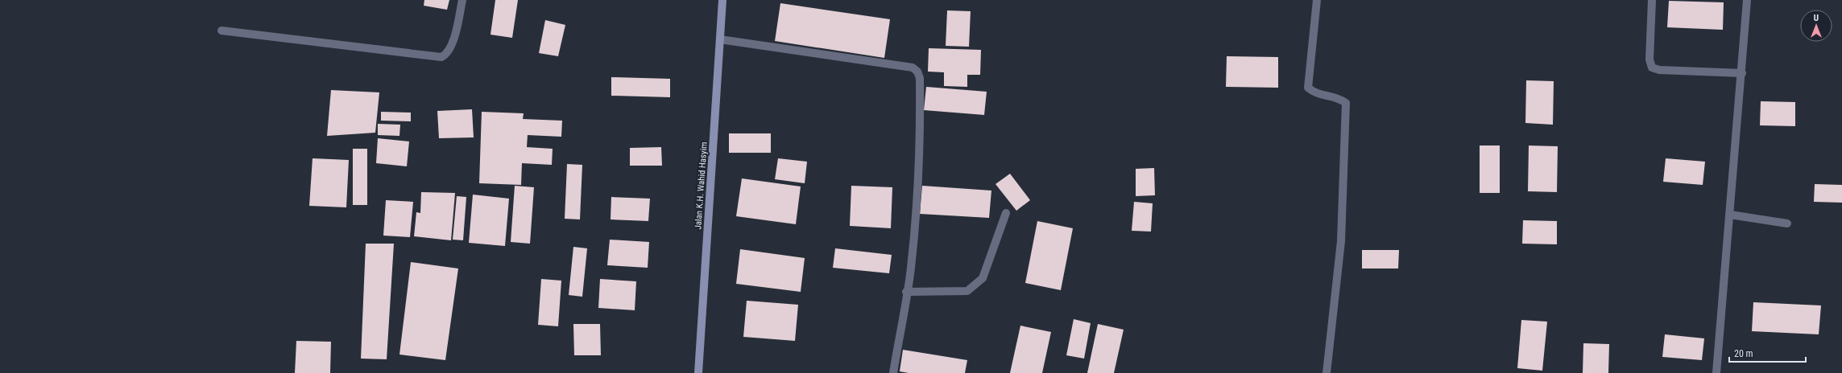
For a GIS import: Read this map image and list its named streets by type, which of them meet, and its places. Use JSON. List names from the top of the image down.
{
  "streets": {
    "main road": ["Jalan K.H. Wahid Hasyim"]
  },
  "scale_bar": "20 m",
  "north": "top"
}
